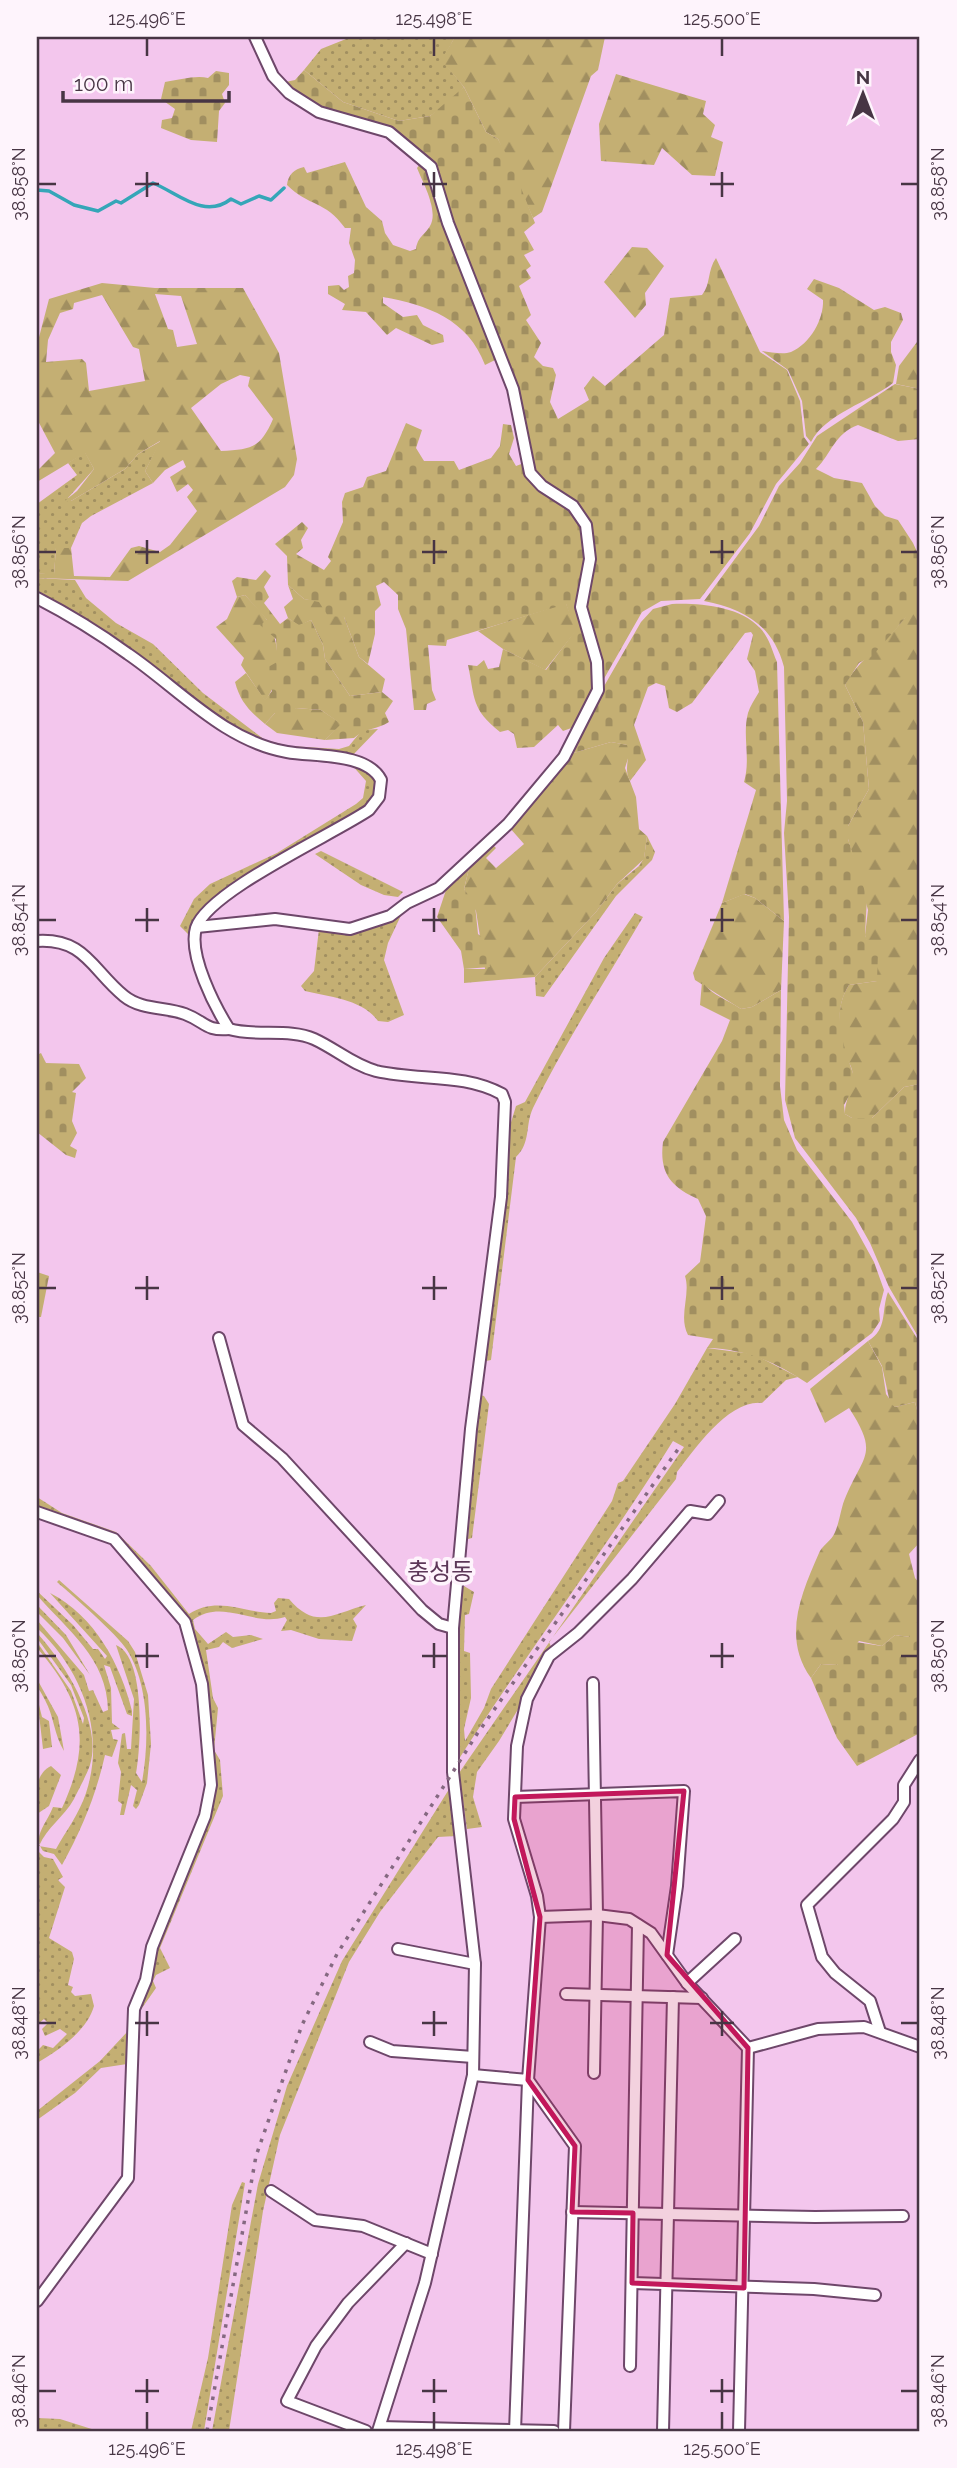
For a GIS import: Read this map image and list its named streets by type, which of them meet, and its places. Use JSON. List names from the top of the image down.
{
  "districts": ["충성동"],
  "scale_bar": "100 m",
  "north": "top",
  "coordinates": [
    "125.496°E",
    "125.498°E",
    "125.500°E",
    "38.858°N",
    "38.856°N",
    "38.854°N",
    "38.852°N",
    "38.850°N",
    "38.848°N",
    "38.846°N"
  ]
}
